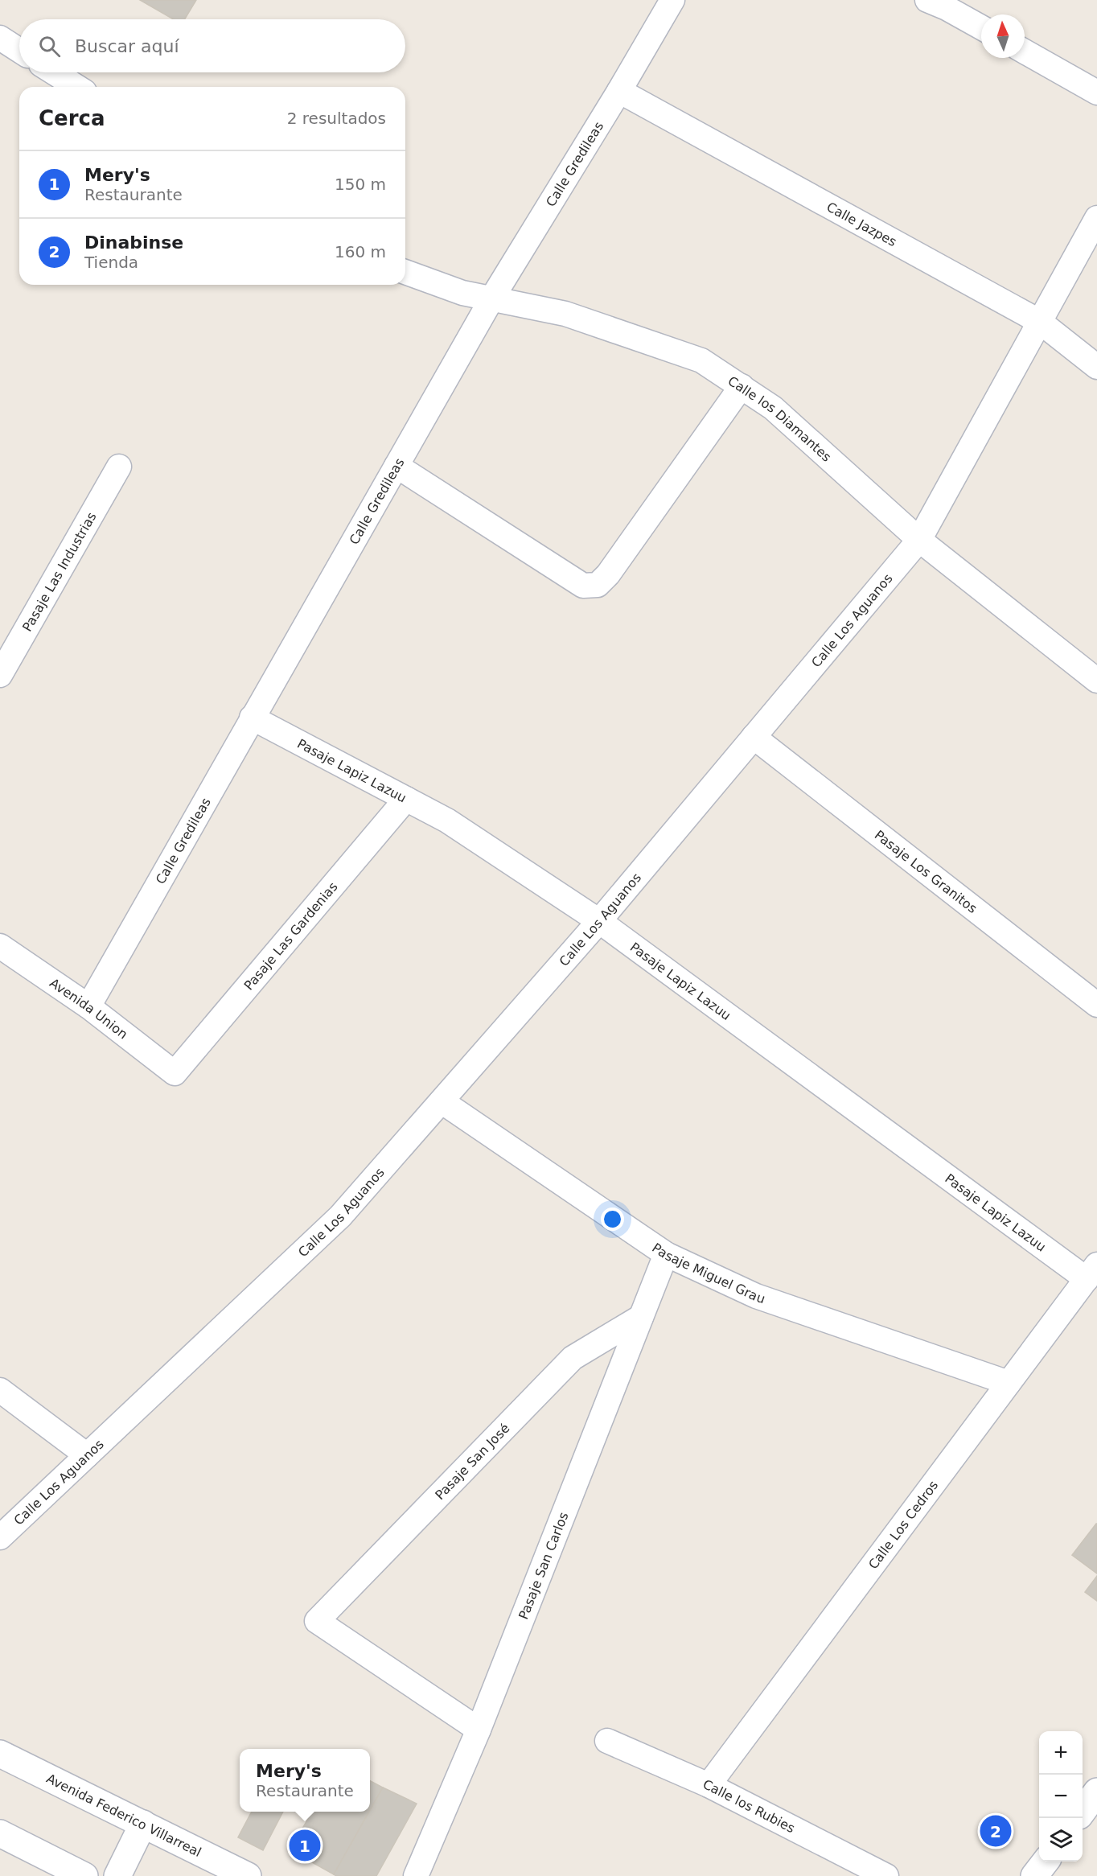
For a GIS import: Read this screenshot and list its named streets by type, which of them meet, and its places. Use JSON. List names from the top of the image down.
{
  "streets": {
    "main road": ["Avenida Federico Villarreal"],
    "street": [
      "Calle Gredileas",
      "Calle Jazpes",
      "Calle los Diamantes",
      "Pasaje Las Industrias",
      "Calle Los Aguanos",
      "Pasaje Lapiz Lazuu",
      "Pasaje Los Granitos",
      "Pasaje Las Gardenias",
      "Avenida Union",
      "Pasaje Miguel Grau",
      "Pasaje San José",
      "Calle Los Cedros",
      "Pasaje San Carlos",
      "Calle los Rubies"
    ]
  },
  "crossings": [
    ["Calle Gredileas", "Calle Jazpes"],
    ["Calle Gredileas", "Calle los Diamantes"],
    ["Calle Gredileas", "Pasaje Lapiz Lazuu"],
    ["Calle Gredileas", "Avenida Union"],
    ["Calle Jazpes", "Calle Los Aguanos"],
    ["Calle los Diamantes", "Calle Los Aguanos"],
    ["Calle Los Aguanos", "Pasaje Lapiz Lazuu"],
    ["Calle Los Aguanos", "Pasaje Los Granitos"],
    ["Calle Los Aguanos", "Pasaje Miguel Grau"],
    ["Pasaje Lapiz Lazuu", "Pasaje Las Gardenias"],
    ["Pasaje Lapiz Lazuu", "Calle Los Cedros"],
    ["Pasaje Las Gardenias", "Avenida Union"],
    ["Pasaje Miguel Grau", "Calle Los Cedros"],
    ["Pasaje Miguel Grau", "Pasaje San Carlos"],
    ["Pasaje San José", "Pasaje San Carlos"],
    ["Calle Los Cedros", "Calle los Rubies"]
  ],
  "north": "top",
  "page": {
    "search": "Buscar aquí",
    "heading": ["Cerca", "2 resultados"],
    "list": [
      {
        "mark": "1",
        "name": "Mery's",
        "note": "Restaurante",
        "value": "150 m"
      },
      {
        "mark": "2",
        "name": "Dinabinse",
        "note": "Tienda",
        "value": "160 m"
      }
    ],
    "map_buttons": ["+", "−"],
    "popup": ["Mery's", "Restaurante"],
    "pins": ["2", "1"]
  }
}
